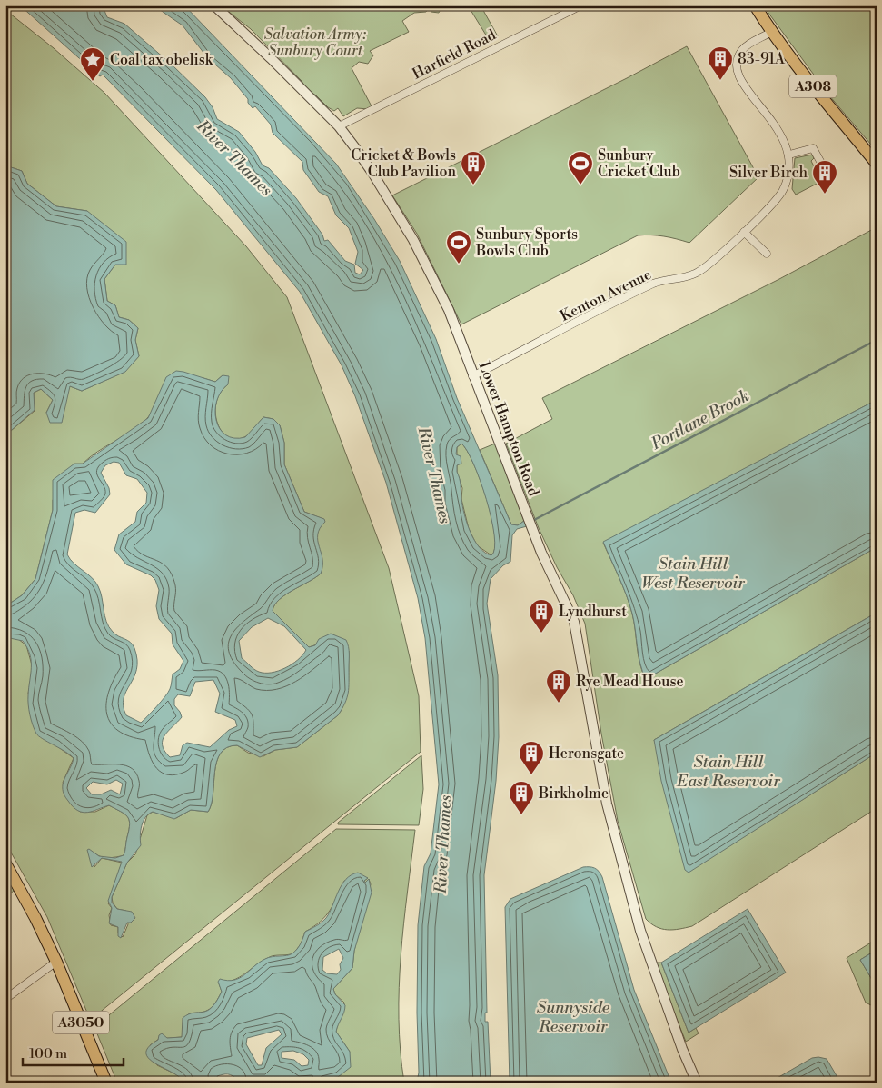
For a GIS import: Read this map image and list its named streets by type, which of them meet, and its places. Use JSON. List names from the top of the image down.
{
  "streets": {
    "main road": ["A308", "A3050"],
    "street": ["Harfield Road", "Kenton Avenue", "Lower Hampton Road"]
  },
  "crossings": [
    ["Harfield Road", "Lower Hampton Road"],
    ["A308", "Kenton Avenue"],
    ["Kenton Avenue", "Lower Hampton Road"]
  ],
  "water": [
    "River Thames",
    "Portlane Brook",
    "Stain Hill West Reservoir",
    "Stain Hill East Reservoir",
    "Sunnyside Reservoir"
  ],
  "parks": ["Salvation Army: Sunbury Court"],
  "places": {
    "building": [
      "83-91A",
      "Cricket & Bowls Club Pavilion",
      "Silver Birch",
      "Lyndhurst",
      "Rye Mead House",
      "Heronsgate",
      "Birkholme"
    ],
    "place": ["Coal tax obelisk"],
    "sports": ["Sunbury Cricket Club", "Sunbury Sports Bowls Club"]
  },
  "scale_bar": "100 m"
}
